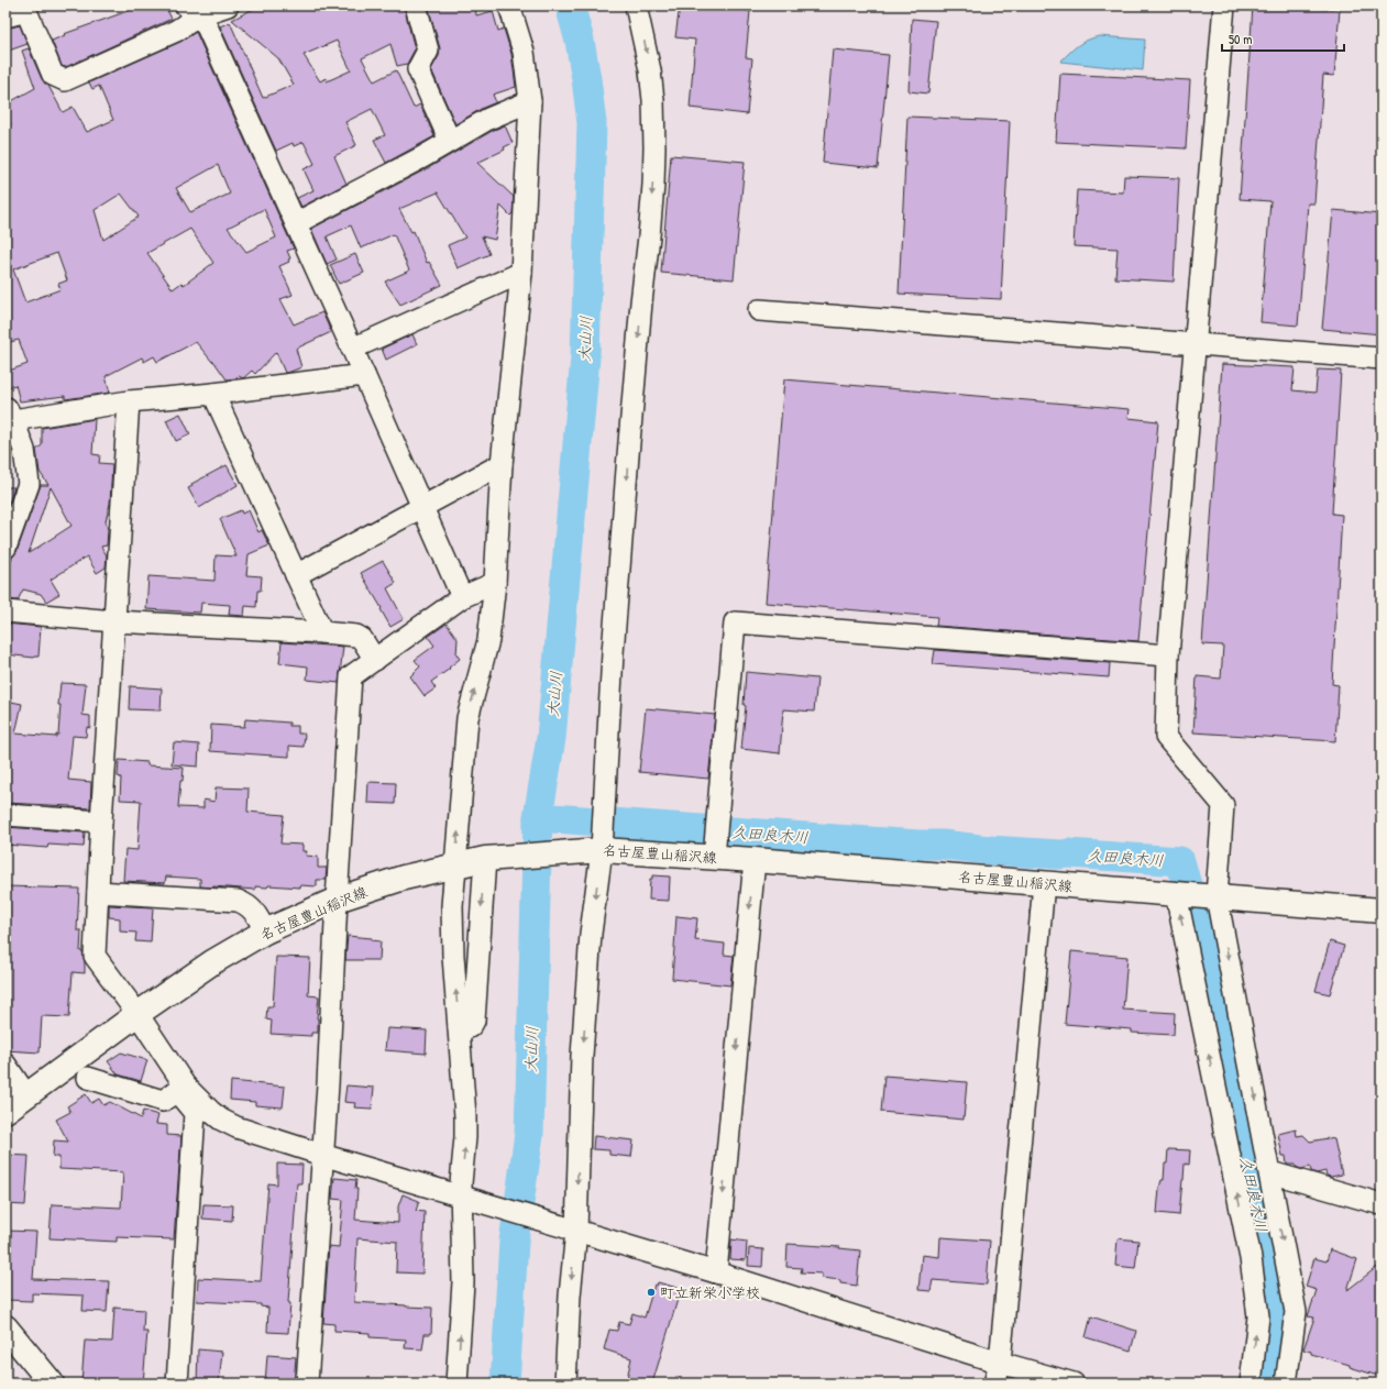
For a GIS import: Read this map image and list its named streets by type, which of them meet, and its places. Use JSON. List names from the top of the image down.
{
  "streets": {
    "main road": ["名古屋豊山稲沢線"]
  },
  "water": ["大山川", "久田良木川"],
  "places": ["町立新栄小学校"],
  "scale_bar": "50 m"
}
